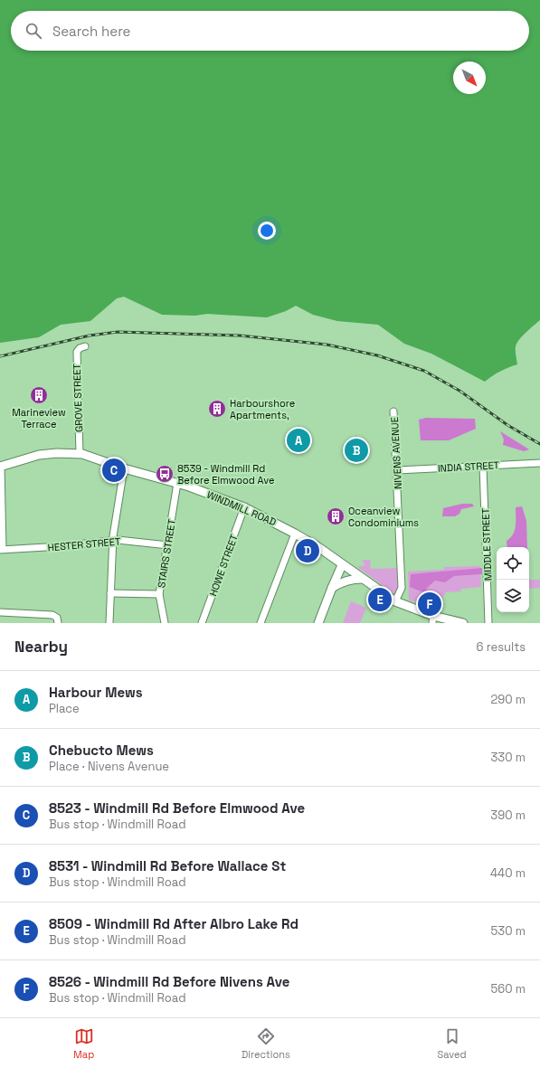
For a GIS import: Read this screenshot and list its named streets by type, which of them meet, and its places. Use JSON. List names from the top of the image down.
{
  "streets": {
    "main road": ["WINDMILL ROAD"],
    "street": [
      "GROVE STREET",
      "NIVENS AVENUE",
      "INDIA STREET",
      "HESTER STREET",
      "MIDDLE STREET",
      "STAIRS STREET",
      "HOWE STREET"
    ]
  },
  "crossings": [
    ["GROVE STREET", "WINDMILL ROAD"],
    ["NIVENS AVENUE", "INDIA STREET"],
    ["NIVENS AVENUE", "WINDMILL ROAD"],
    ["INDIA STREET", "MIDDLE STREET"],
    ["WINDMILL ROAD", "STAIRS STREET"],
    ["WINDMILL ROAD", "HOWE STREET"],
    ["HESTER STREET", "STAIRS STREET"]
  ],
  "places": {
    "building": ["Marineview Terrace", "Harbourshore Apartments,", "Oceanview Condominiums"],
    "bus stop": ["8539 - Windmill Rd Before Elmwood Ave"]
  },
  "north": "bottom right",
  "page": {
    "search": "Search here",
    "pins": [
      "A",
      "B",
      "C",
      "D",
      "E",
      "F"
    ],
    "heading": ["Nearby", "6 results"],
    "list": [
      {
        "mark": "A",
        "name": "Harbour Mews",
        "note": "Place",
        "value": "290 m"
      },
      {
        "mark": "B",
        "name": "Chebucto Mews",
        "note": "Place · Nivens Avenue",
        "value": "330 m"
      },
      {
        "mark": "C",
        "name": "8523 - Windmill Rd Before Elmwood Ave",
        "note": "Bus stop · Windmill Road",
        "value": "390 m"
      },
      {
        "mark": "D",
        "name": "8531 - Windmill Rd Before Wallace St",
        "note": "Bus stop · Windmill Road",
        "value": "440 m"
      },
      {
        "mark": "E",
        "name": "8509 - Windmill Rd After Albro Lake Rd",
        "note": "Bus stop · Windmill Road",
        "value": "530 m"
      },
      {
        "mark": "F",
        "name": "8526 - Windmill Rd Before Nivens Ave",
        "note": "Bus stop · Windmill Road",
        "value": "560 m"
      }
    ],
    "nav": ["Map", "Directions", "Saved"]
  }
}
